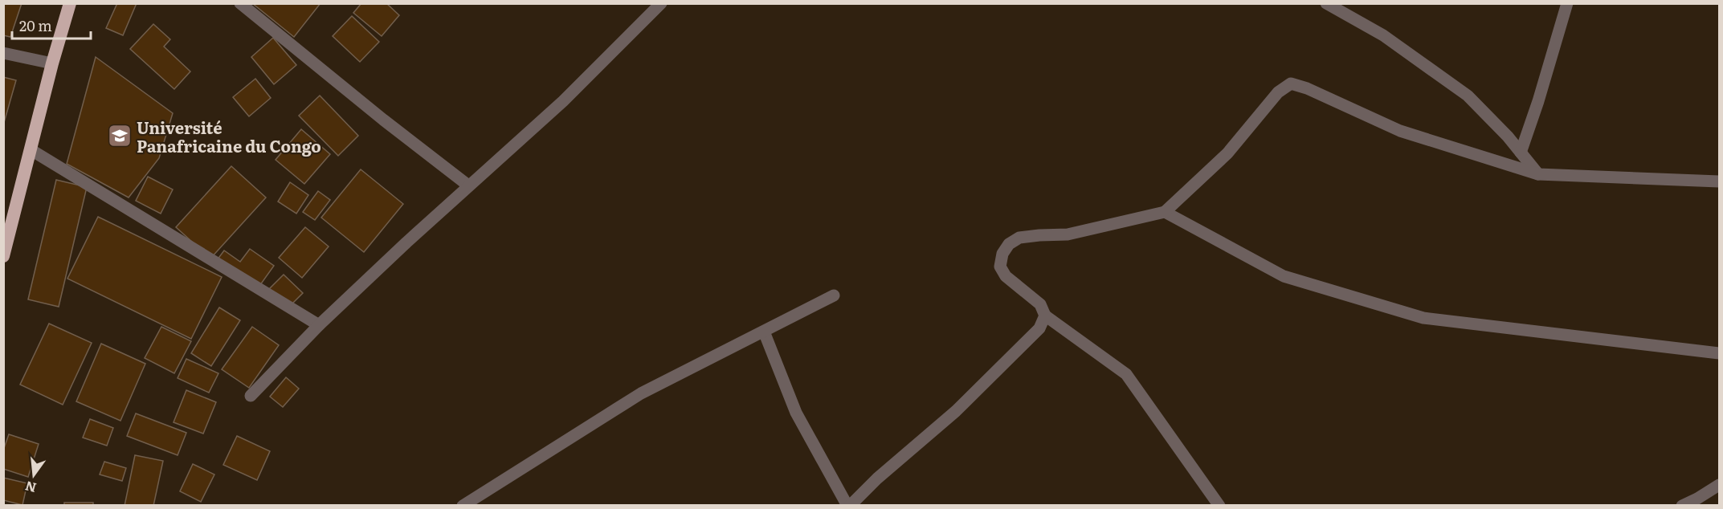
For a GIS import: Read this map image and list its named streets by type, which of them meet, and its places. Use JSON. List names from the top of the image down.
{
  "places": {
    "school or university": ["Université Panafricaine du Congo"]
  },
  "scale_bar": "20 m",
  "north": "bottom"
}
